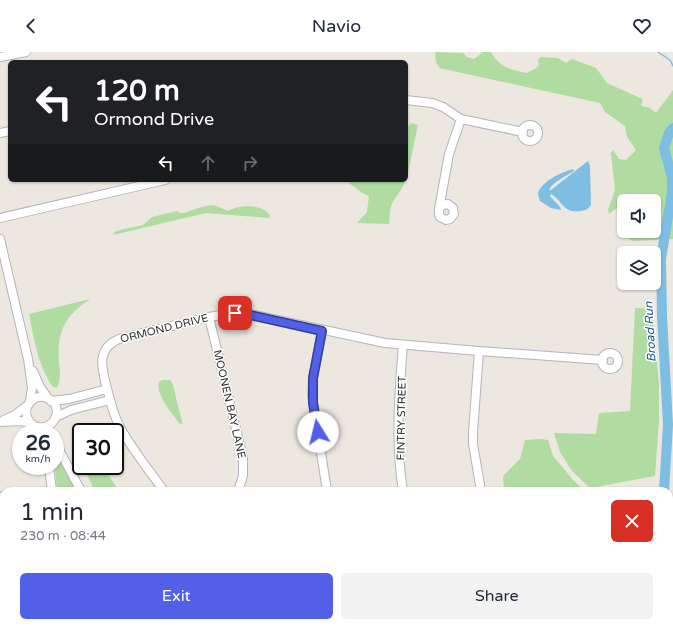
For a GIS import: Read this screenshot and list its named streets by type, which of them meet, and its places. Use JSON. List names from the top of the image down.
{
  "streets": {
    "street": ["ORMOND DRIVE", "MOONEN BAY LANE", "FINTRY STREET"]
  },
  "crossings": [
    ["ORMOND DRIVE", "MOONEN BAY LANE"],
    ["ORMOND DRIVE", "FINTRY STREET"]
  ],
  "water": ["Broad Run"],
  "page": {
    "header": "Navio",
    "turn": ["120 m", "Ormond Drive"],
    "speed": "26 km/h",
    "limit": "30",
    "heading": ["1 min", "230 m · 08:44"],
    "buttons": ["Exit", "Share"]
  }
}
